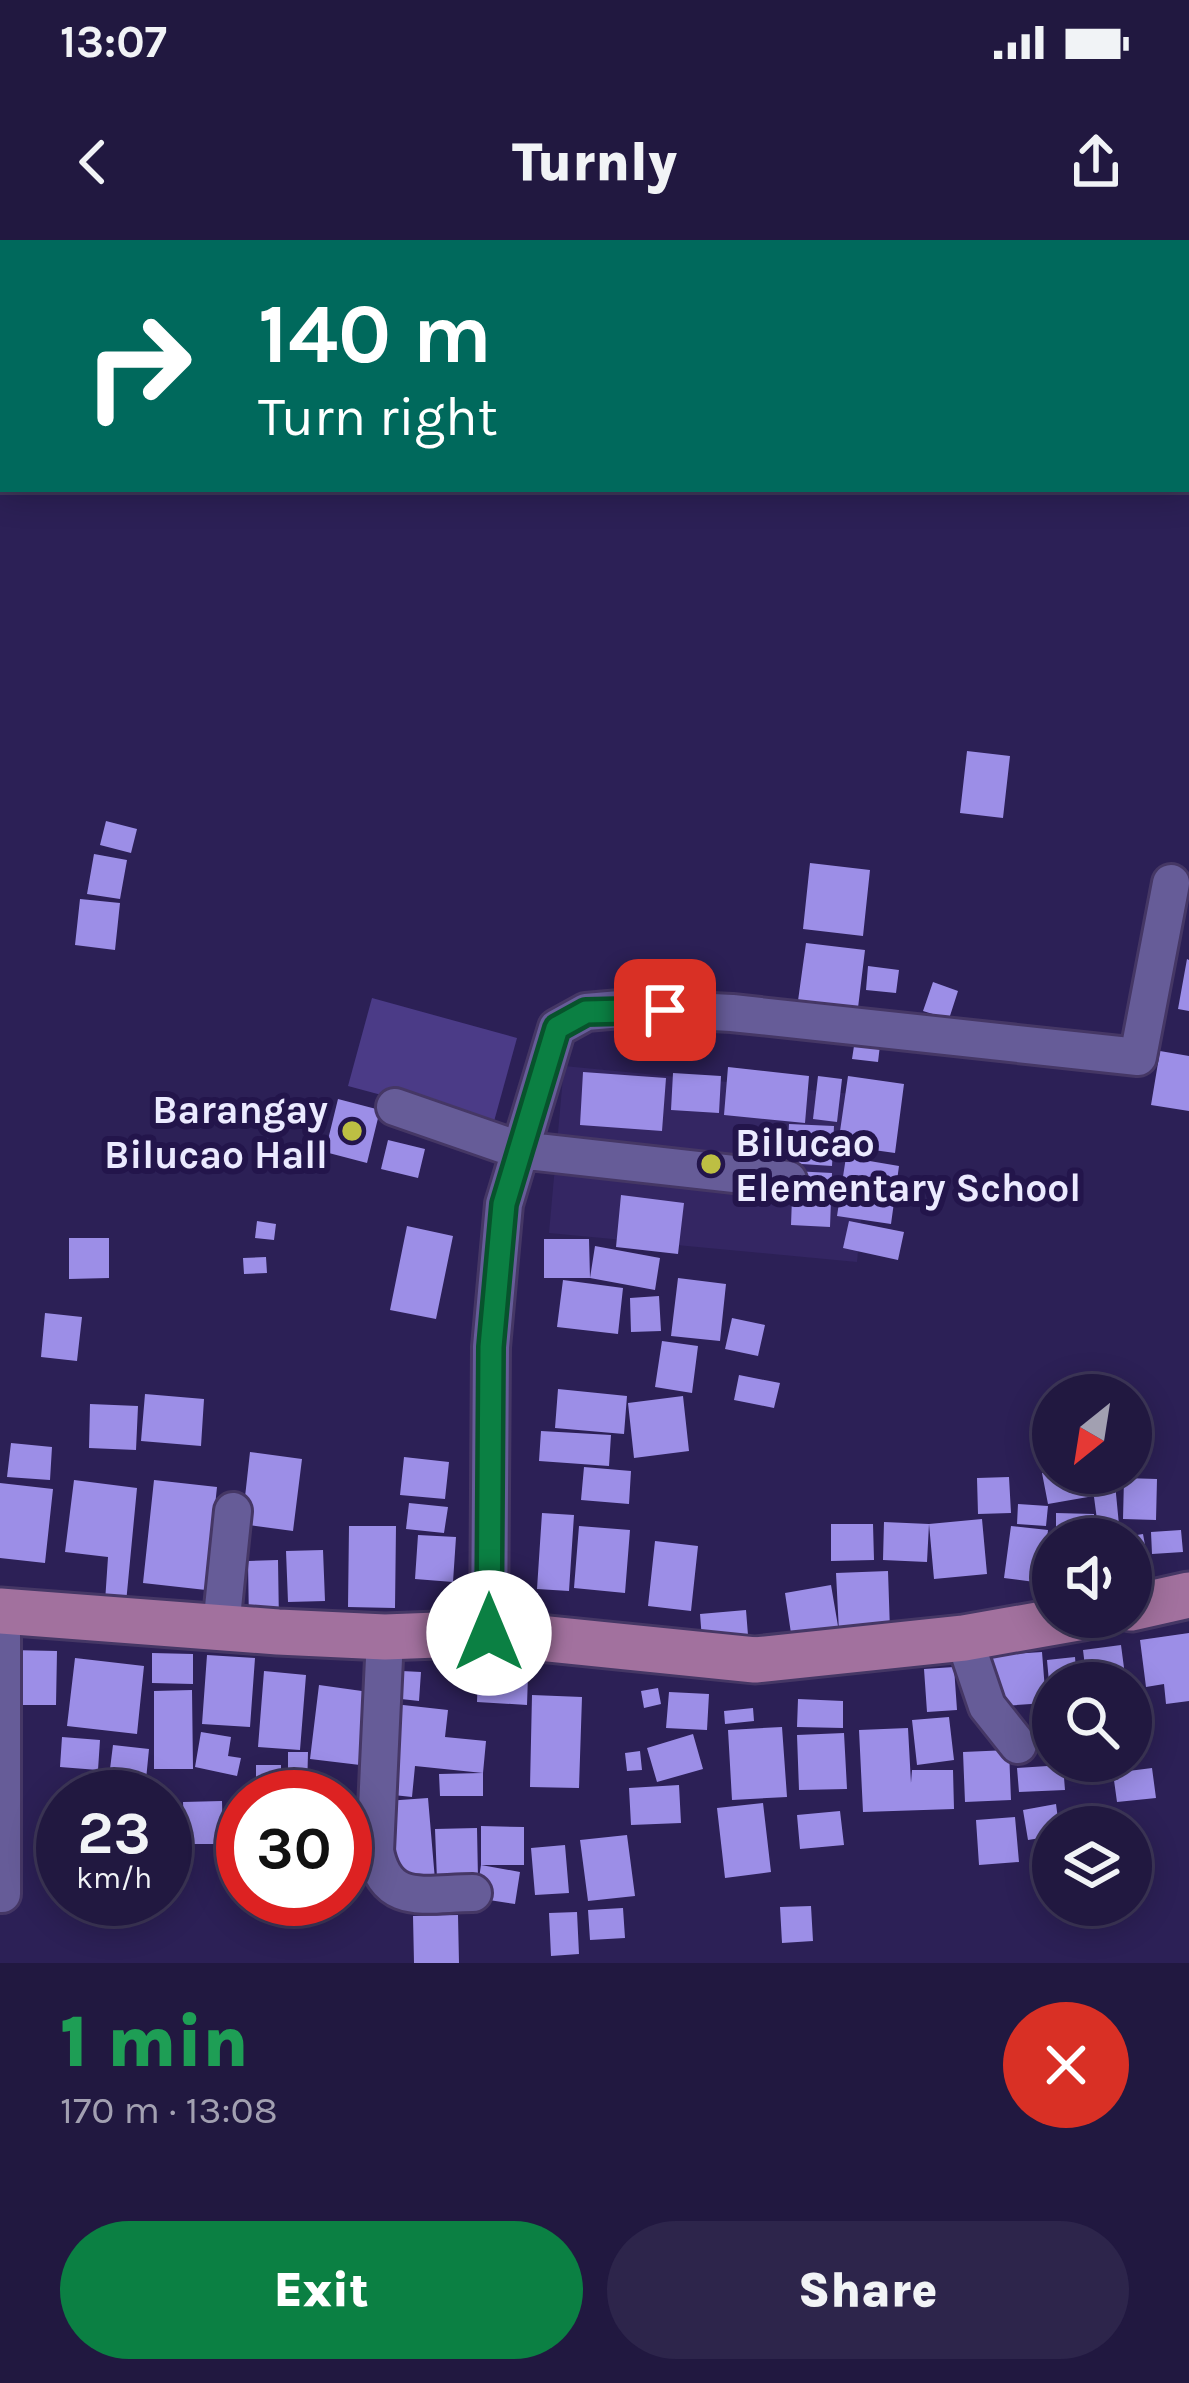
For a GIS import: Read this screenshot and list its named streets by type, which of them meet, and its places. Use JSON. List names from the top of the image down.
{
  "places": ["Barangay Bilucao Hall", "Bilucao Elementary School"],
  "north": "bottom left",
  "page": {
    "status": "13:07",
    "header": "Turnly",
    "turn": ["140 m", "Turn right"],
    "speed": "23 km/h",
    "limit": "30",
    "heading": ["1 min", "170 m · 13:08"],
    "buttons": ["Exit", "Share"]
  }
}
